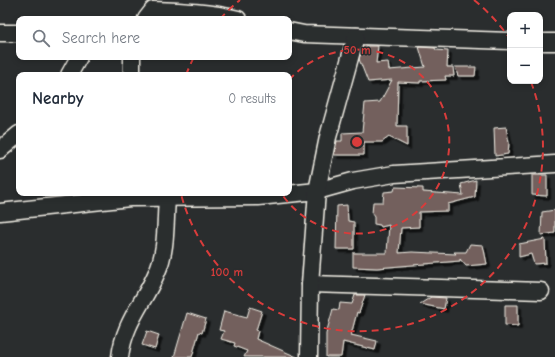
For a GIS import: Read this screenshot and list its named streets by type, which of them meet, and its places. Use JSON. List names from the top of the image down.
{
  "page": {
    "map_buttons": ["+", "−"],
    "search": "Search here",
    "heading": ["Nearby", "0 results"]
  },
  "rings": ["50 m", "100 m"]
}
